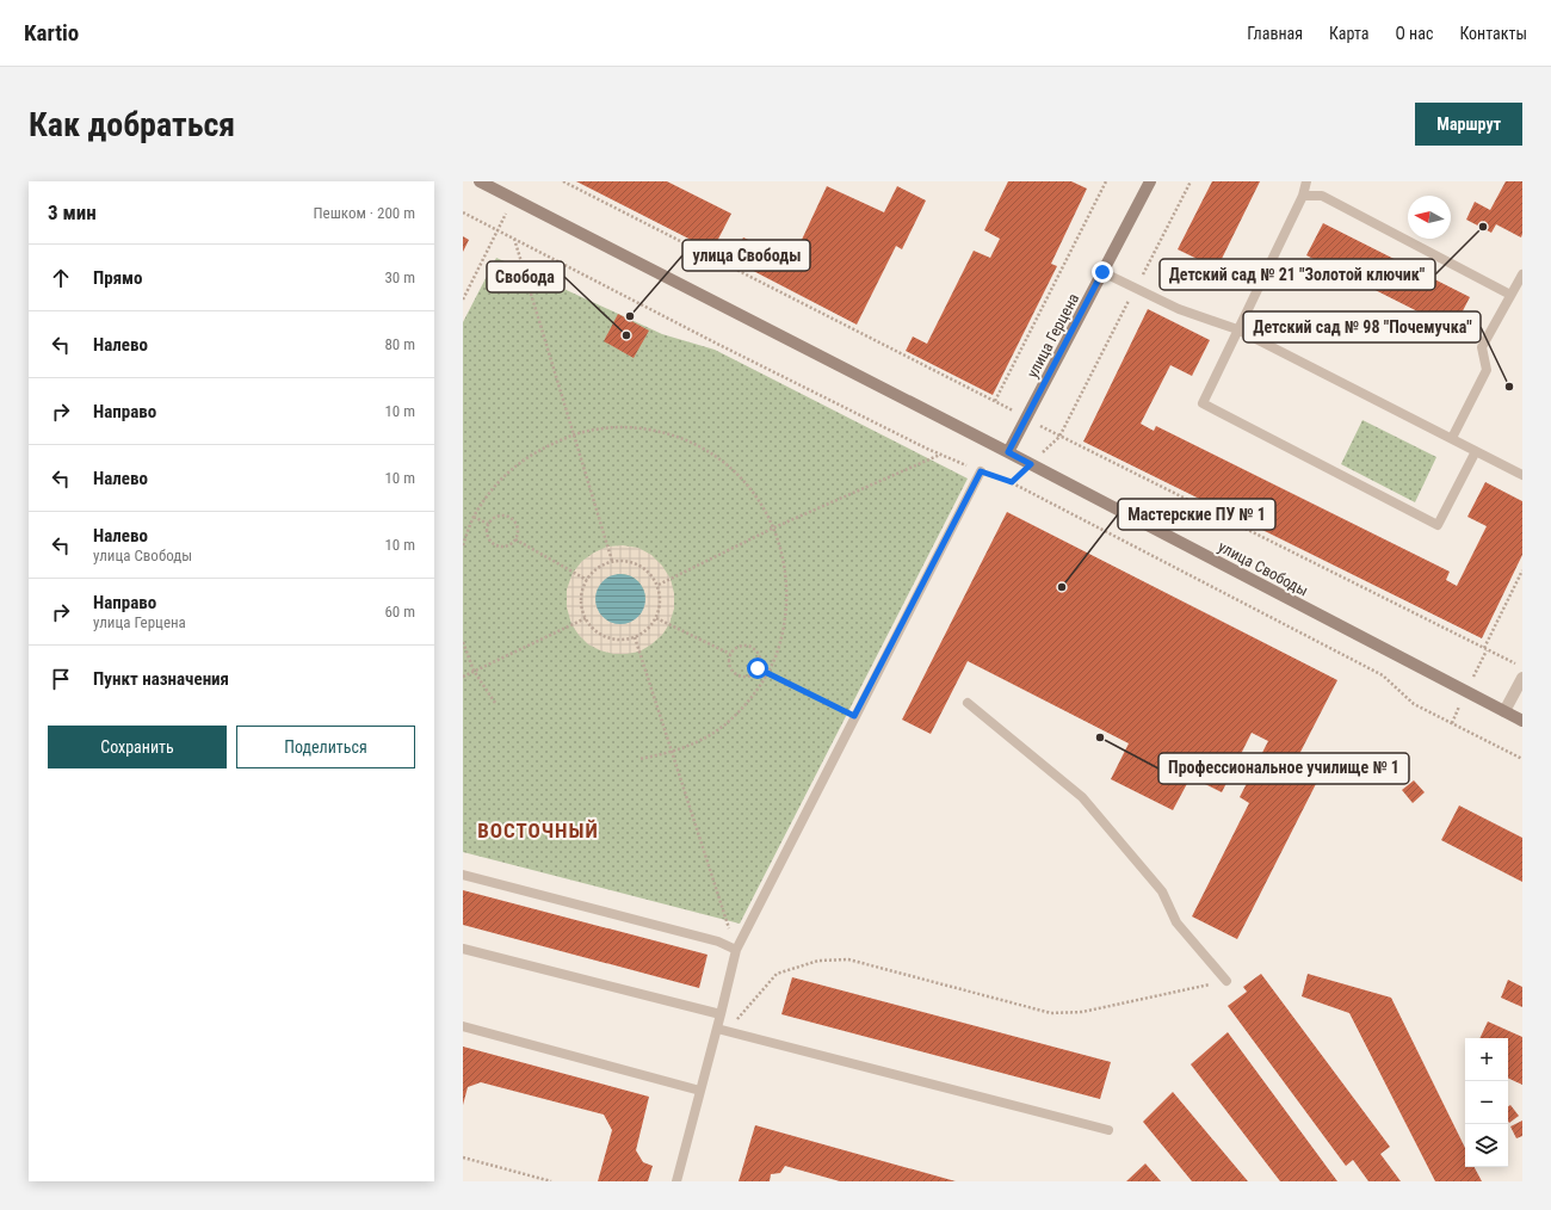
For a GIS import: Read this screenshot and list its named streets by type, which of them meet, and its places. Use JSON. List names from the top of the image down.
{
  "streets": {
    "main road": ["улица Герцена", "улица Свободы"]
  },
  "crossings": [
    ["улица Герцена", "улица Свободы"]
  ],
  "districts": ["ВОСТОЧНЫЙ"],
  "places": [
    "Детский сад № 21 \"Золотой ключик\"",
    "улица Свободы",
    "Свобода",
    "Детский сад № 98 \"Почемучка\"",
    "Мастерские ПУ № 1",
    "Профессиональное училище № 1"
  ],
  "north": "left",
  "page": {
    "header": "Kartio",
    "nav": [
      "Главная",
      "Карта",
      "О нас",
      "Контакты"
    ],
    "buttons": [
      "Маршрут",
      ["Сохранить", "Поделиться"]
    ],
    "title": "Как добраться",
    "heading": ["3 мин", "Пешком · 200 m"],
    "list": [
      ["Прямо", "30 m"],
      ["Налево", "80 m"],
      ["Направо", "10 m"],
      ["Налево", "10 m"],
      ["Налево", "улица Свободы", "10 m"],
      ["Направо", "улица Герцена", "60 m"],
      "Пункт назначения"
    ],
    "map_buttons": ["+", "−"]
  }
}
